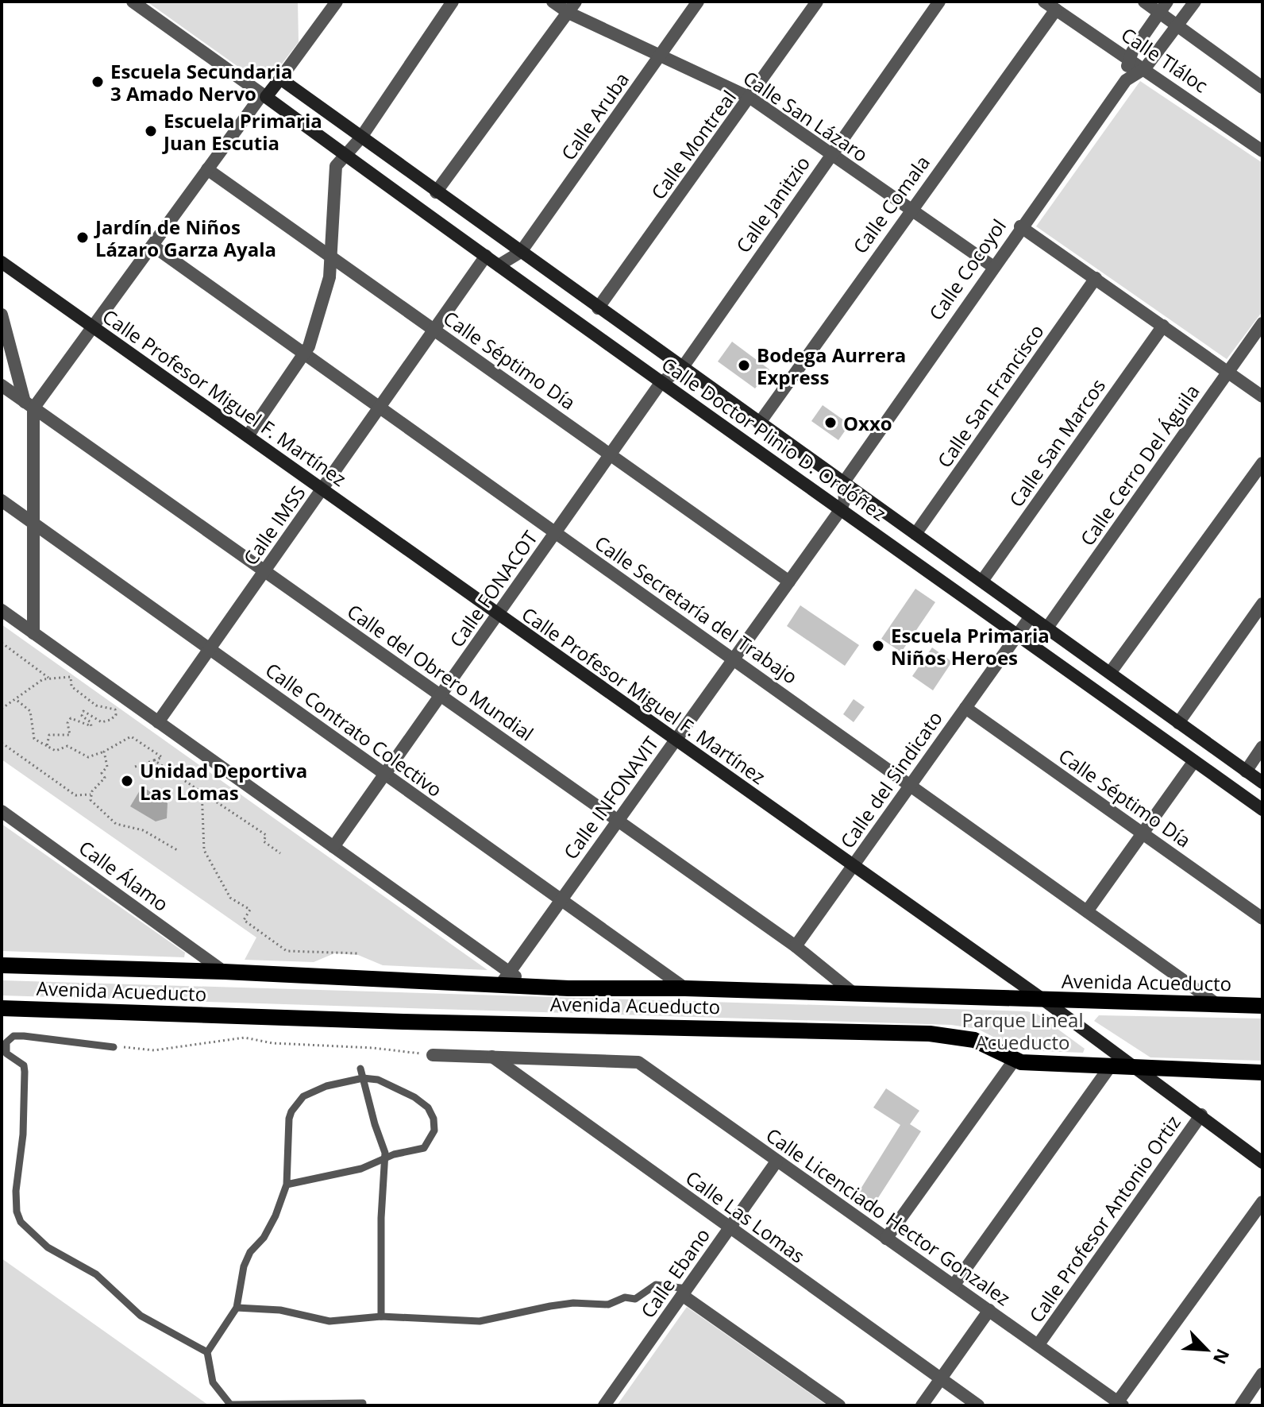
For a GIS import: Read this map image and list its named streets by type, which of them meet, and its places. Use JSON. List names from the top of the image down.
{
  "streets": {
    "main road": ["Avenida Acueducto"],
    "street": [
      "Calle Tláloc",
      "Calle Aruba",
      "Calle San Lázaro",
      "Calle Montreal",
      "Calle Janitzio",
      "Calle Comala",
      "Calle Cocoyol",
      "Calle Séptimo Día",
      "Calle San Francisco",
      "Calle Profesor Miguel F. Martínez",
      "Calle Doctor Plinio D. Ordóñez",
      "Calle San Marcos",
      "Calle Cerro Del Águila",
      "Calle IMSS",
      "Calle FONACOT",
      "Calle Secretaría del Trabajo",
      "Calle del Obrero Mundial",
      "Calle Contrato Colectivo",
      "Calle del Sindicato",
      "Calle INFONAVIT",
      "Calle Álamo",
      "Calle Las Lomas",
      "Calle Licenciado Hector Gonzalez",
      "Calle Profesor Antonio Ortiz",
      "Calle Ebano"
    ]
  },
  "crossings": [
    ["Calle Tláloc", "Calle Comala"],
    ["Calle Tláloc", "Calle Cocoyol"],
    ["Calle Aruba", "Calle San Lázaro"],
    ["Calle Aruba", "Calle Doctor Plinio D. Ordóñez"],
    ["Calle San Lázaro", "Calle Montreal"],
    ["Calle San Lázaro", "Calle Janitzio"],
    ["Calle San Lázaro", "Calle Comala"],
    ["Calle San Lázaro", "Calle Cocoyol"],
    ["Calle Montreal", "Calle Doctor Plinio D. Ordóñez"],
    ["Calle Janitzio", "Calle Doctor Plinio D. Ordóñez"],
    ["Calle Janitzio", "Calle FONACOT"],
    ["Calle Comala", "Calle Doctor Plinio D. Ordóñez"],
    ["Calle Cocoyol", "Calle Doctor Plinio D. Ordóñez"],
    ["Calle Séptimo Día", "Calle IMSS"],
    ["Calle Séptimo Día", "Calle FONACOT"],
    ["Calle Séptimo Día", "Calle del Sindicato"],
    ["Calle Séptimo Día", "Calle INFONAVIT"],
    ["Calle San Francisco", "Calle Doctor Plinio D. Ordóñez"],
    ["Calle Profesor Miguel F. Martínez", "Calle IMSS"],
    ["Calle Profesor Miguel F. Martínez", "Calle FONACOT"],
    ["Calle Profesor Miguel F. Martínez", "Calle del Sindicato"],
    ["Calle Profesor Miguel F. Martínez", "Calle INFONAVIT"],
    ["Calle Profesor Miguel F. Martínez", "Avenida Acueducto"],
    ["Calle Profesor Miguel F. Martínez", "Calle Profesor Antonio Ortiz"],
    ["Calle Doctor Plinio D. Ordóñez", "Calle San Marcos"],
    ["Calle Doctor Plinio D. Ordóñez", "Calle Cerro Del Águila"],
    ["Calle Doctor Plinio D. Ordóñez", "Calle IMSS"],
    ["Calle Doctor Plinio D. Ordóñez", "Calle FONACOT"],
    ["Calle Doctor Plinio D. Ordóñez", "Calle del Sindicato"],
    ["Calle Doctor Plinio D. Ordóñez", "Calle INFONAVIT"],
    ["Calle IMSS", "Calle Secretaría del Trabajo"],
    ["Calle IMSS", "Calle del Obrero Mundial"],
    ["Calle IMSS", "Calle Contrato Colectivo"],
    ["Calle FONACOT", "Calle Secretaría del Trabajo"],
    ["Calle FONACOT", "Calle del Obrero Mundial"],
    ["Calle FONACOT", "Calle Contrato Colectivo"],
    ["Calle Secretaría del Trabajo", "Calle del Sindicato"],
    ["Calle Secretaría del Trabajo", "Calle INFONAVIT"],
    ["Calle Secretaría del Trabajo", "Avenida Acueducto"],
    ["Calle del Obrero Mundial", "Calle del Sindicato"],
    ["Calle del Obrero Mundial", "Calle INFONAVIT"],
    ["Calle del Obrero Mundial", "Avenida Acueducto"],
    ["Calle Contrato Colectivo", "Calle INFONAVIT"],
    ["Calle Contrato Colectivo", "Avenida Acueducto"],
    ["Calle INFONAVIT", "Avenida Acueducto"],
    ["Calle Álamo", "Avenida Acueducto"],
    ["Calle Las Lomas", "Calle Licenciado Hector Gonzalez"],
    ["Calle Las Lomas", "Calle Ebano"],
    ["Calle Licenciado Hector Gonzalez", "Calle Profesor Antonio Ortiz"],
    ["Calle Licenciado Hector Gonzalez", "Calle Ebano"]
  ],
  "parks": ["Parque Lineal Acueducto"],
  "places": [
    "Escuela Secundaria 3 Amado Nervo",
    "Escuela Primaria Juan Escutia",
    "Jardín de Niños Lázaro Garza Ayala",
    "Bodega Aurrera Express",
    "Oxxo",
    "Escuela Primaria Niños Heroes",
    "Unidad Deportiva Las Lomas"
  ],
  "north": "bottom right"
}
